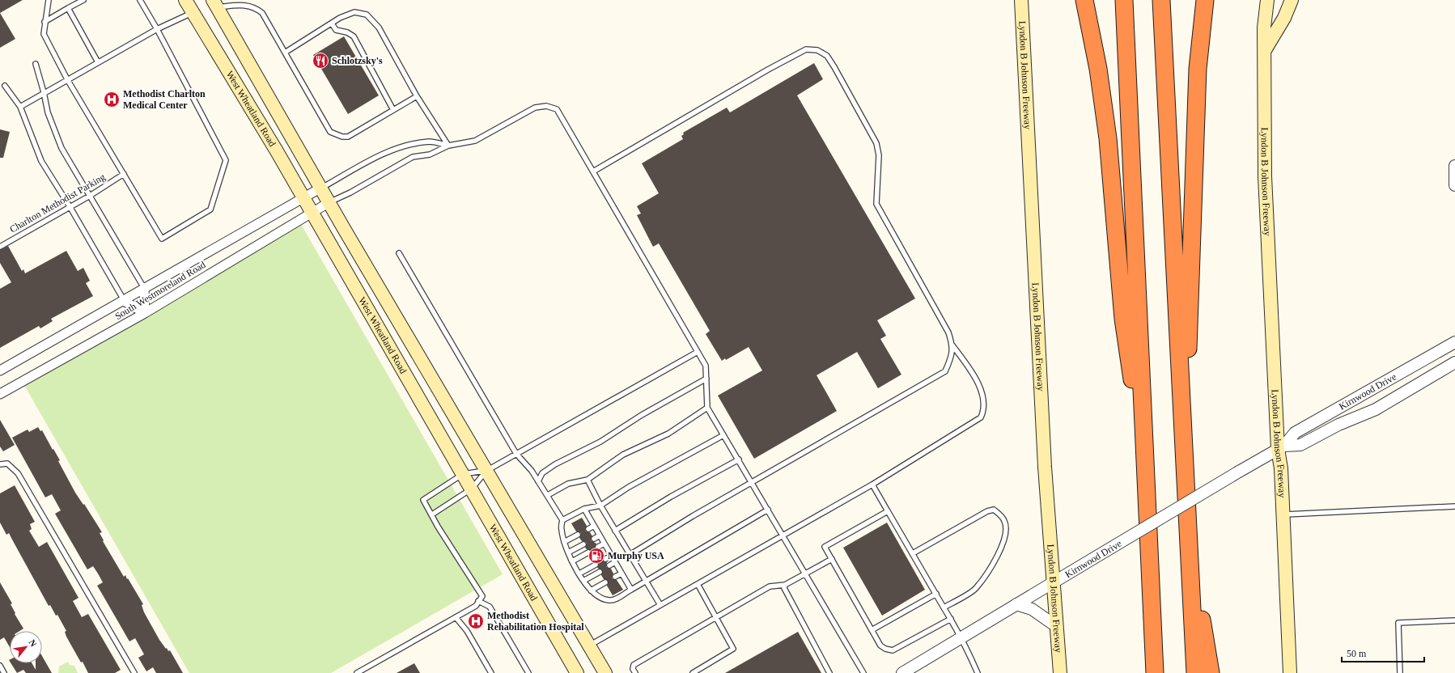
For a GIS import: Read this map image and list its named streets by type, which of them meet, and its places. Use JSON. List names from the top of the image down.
{
  "streets": {
    "main road": ["Lyndon B Johnson Freeway", "West Wheatland Road"],
    "street": ["South Westmoreland Road", "Kirnwood Drive"],
    "lane": ["Charlton Methodist Parking"]
  },
  "crossings": [
    ["Lyndon B Johnson Freeway", "Kirnwood Drive"],
    ["West Wheatland Road", "South Westmoreland Road"]
  ],
  "places": {
    "restaurant": ["Schlotzsky's"],
    "hospital": ["Methodist Charlton Medical Center", "Methodist Rehabilitation Hospital"],
    "fuel station": ["Murphy USA"]
  },
  "scale_bar": "50 m",
  "north": "top right"
}
